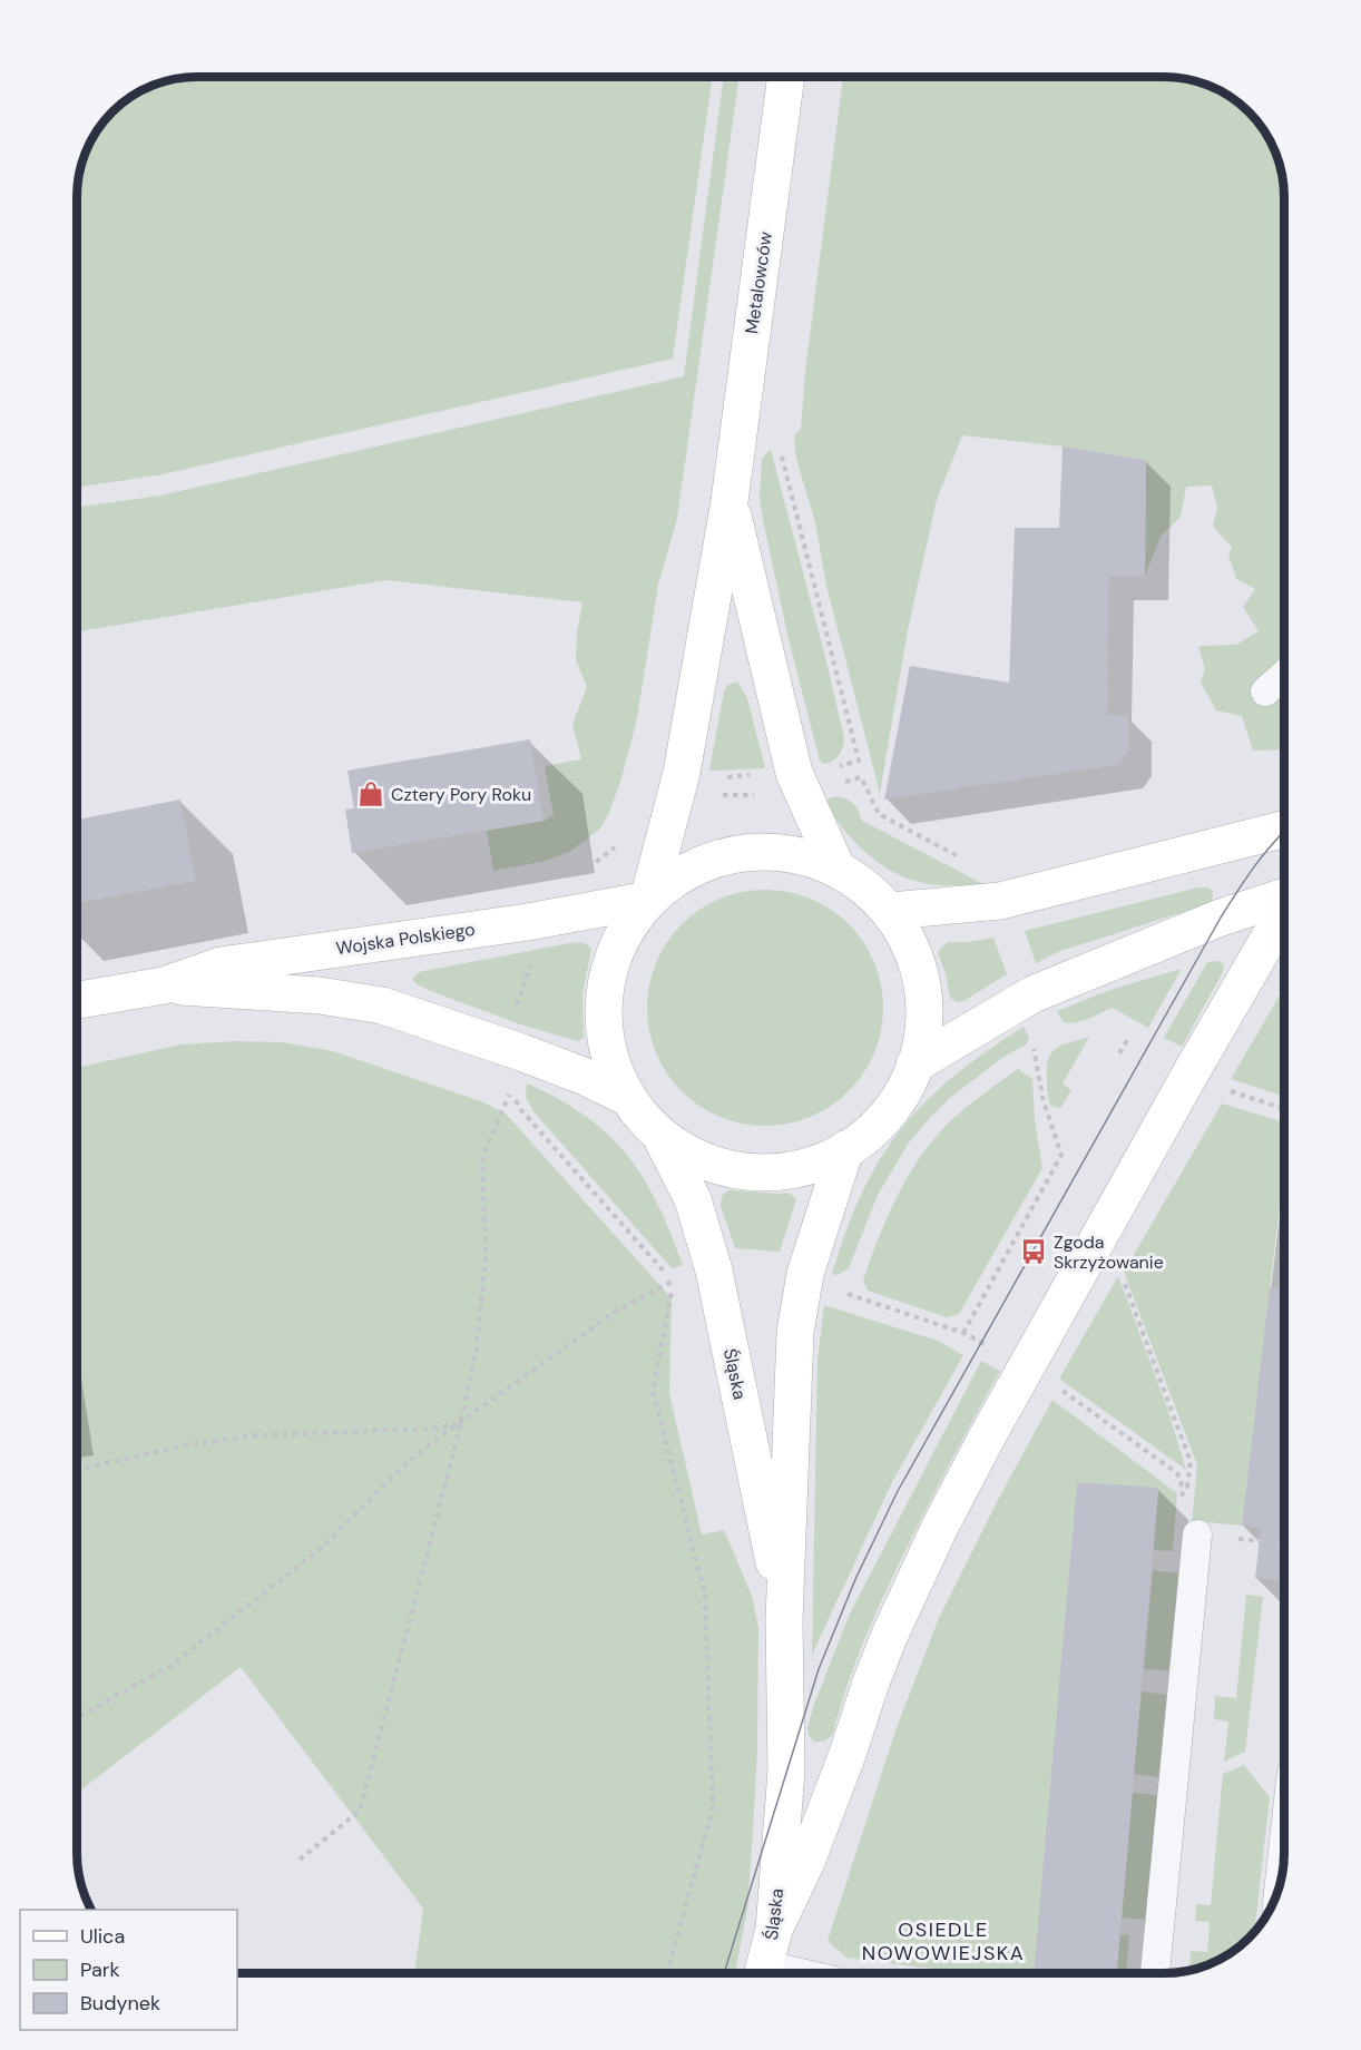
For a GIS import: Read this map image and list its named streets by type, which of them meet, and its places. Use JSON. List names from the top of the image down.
{
  "streets": {
    "street": ["Metalowców", "Wojska Polskiego", "Śląska"]
  },
  "crossings": [
    ["Metalowców", "Wojska Polskiego"]
  ],
  "districts": ["OSIEDLE NOWOWIEJSKA"],
  "places": {
    "shop": ["Cztery Pory Roku"],
    "bus stop": ["Zgoda Skrzyżowanie"]
  },
  "legend": ["Ulica", "Park", "Budynek"]
}
